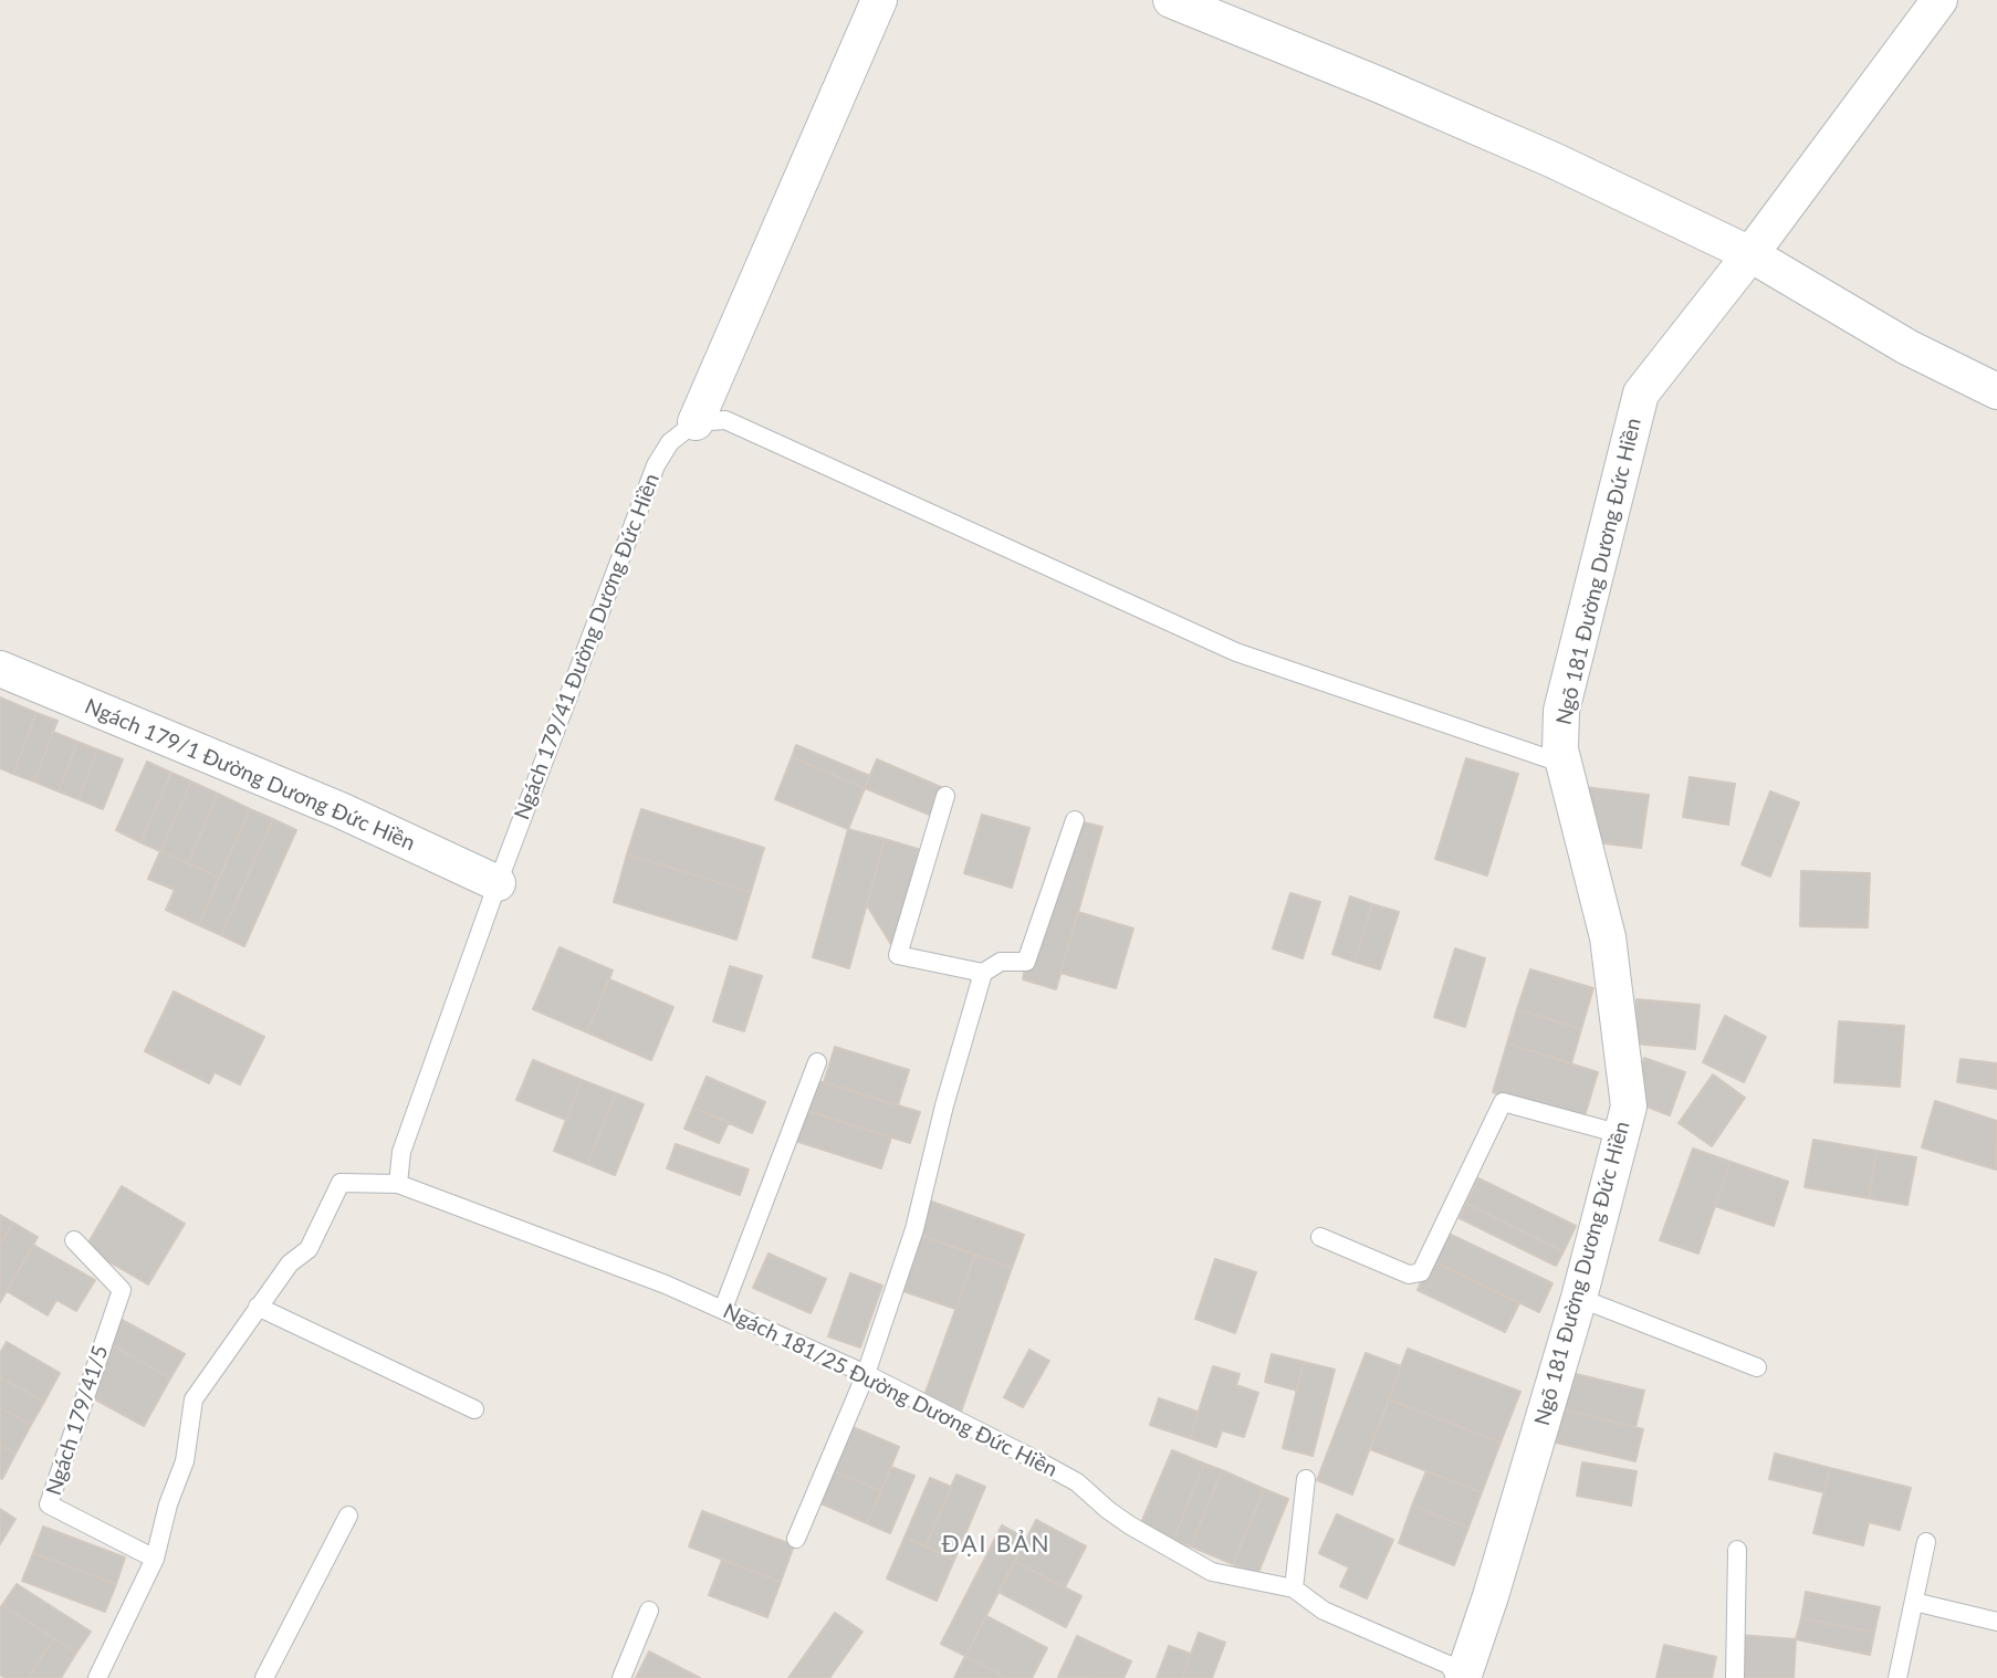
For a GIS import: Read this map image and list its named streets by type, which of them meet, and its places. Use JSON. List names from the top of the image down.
{
  "streets": {
    "street": ["Ngõ 181 Đường Dương Đức Hiền", "Ngách 179/1 Đường Dương Đức Hiền"],
    "lane": ["Ngách 179/41 Đường Dương Đức Hiền", "Ngách 181/25 Đường Dương Đức Hiền", "Ngách 179/41/5"]
  },
  "crossings": [
    ["Ngõ 181 Đường Dương Đức Hiền", "Ngách 181/25 Đường Dương Đức Hiền"],
    ["Ngách 179/41 Đường Dương Đức Hiền", "Ngách 179/1 Đường Dương Đức Hiền"],
    ["Ngách 179/41 Đường Dương Đức Hiền", "Ngách 181/25 Đường Dương Đức Hiền"]
  ],
  "districts": ["ĐẠI BẢN"]
}
